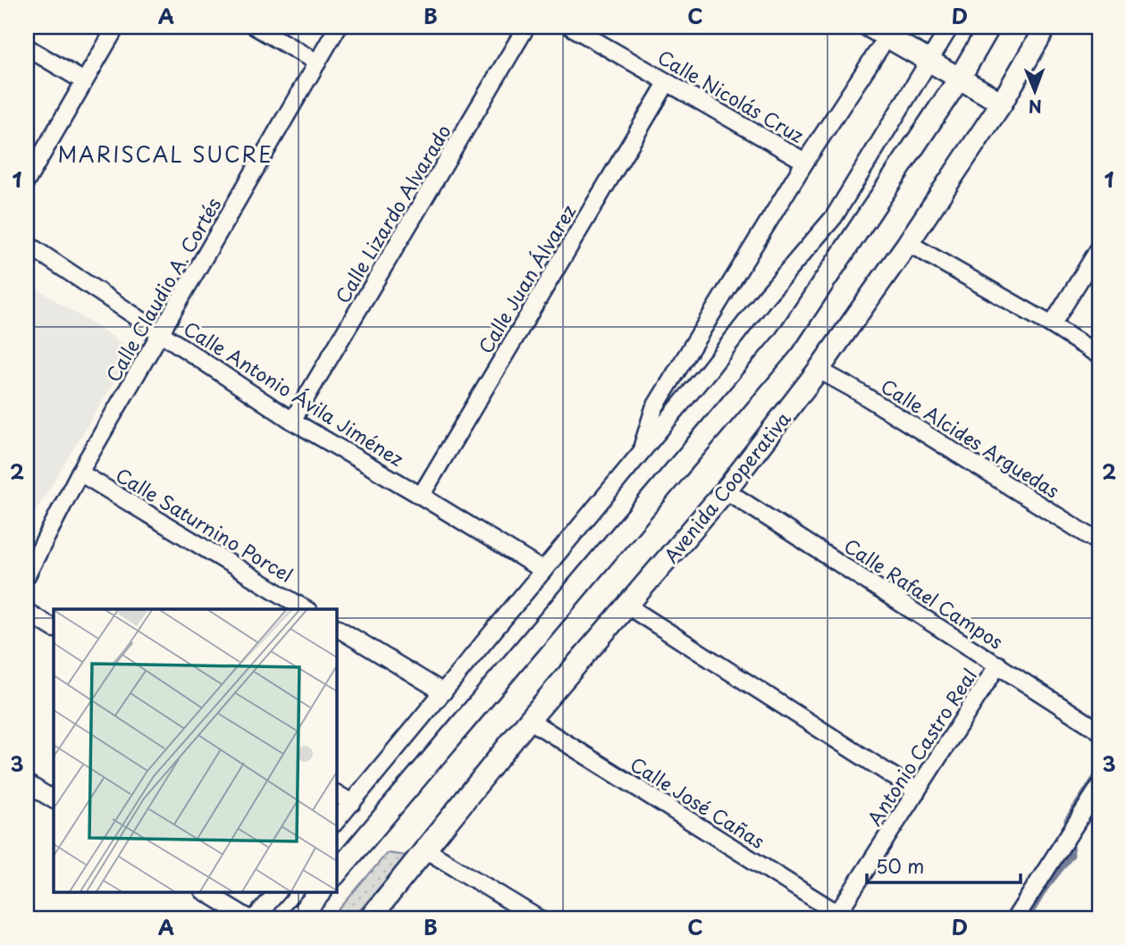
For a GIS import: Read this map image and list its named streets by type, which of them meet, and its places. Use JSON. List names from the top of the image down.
{
  "streets": {
    "street": [
      "Calle Nicolás Cruz",
      "Calle Lizardo Alvarado",
      "Calle Juan Álvarez",
      "Calle Claudio A. Cortés",
      "Calle Antonio Ávila Jiménez",
      "Calle Alcides Arguedas",
      "Avenida Cooperativa",
      "Calle Saturnino Porcel",
      "Calle Rafael Campos",
      "Antonio Castro Real",
      "Calle José Cañas"
    ]
  },
  "crossings": [
    ["Calle Nicolás Cruz", "Calle Juan Álvarez"],
    ["Calle Lizardo Alvarado", "Calle Antonio Ávila Jiménez"],
    ["Calle Juan Álvarez", "Calle Antonio Ávila Jiménez"],
    ["Calle Claudio A. Cortés", "Calle Antonio Ávila Jiménez"],
    ["Calle Claudio A. Cortés", "Calle Saturnino Porcel"],
    ["Calle Alcides Arguedas", "Avenida Cooperativa"],
    ["Avenida Cooperativa", "Calle Rafael Campos"],
    ["Avenida Cooperativa", "Calle José Cañas"],
    ["Calle Rafael Campos", "Antonio Castro Real"],
    ["Antonio Castro Real", "Calle José Cañas"]
  ],
  "districts": ["MARISCAL SUCRE"],
  "scale_bar": "50 m",
  "north": "bottom",
  "grid": {
    "columns": [
      "A",
      "B",
      "C",
      "D"
    ],
    "rows": ["1", "2", "3"]
  }
}
